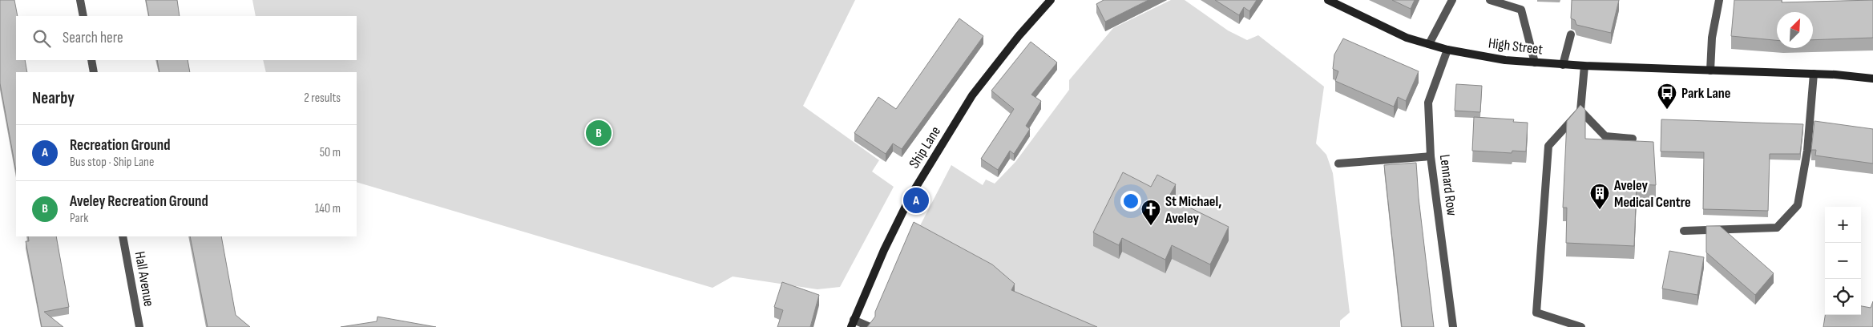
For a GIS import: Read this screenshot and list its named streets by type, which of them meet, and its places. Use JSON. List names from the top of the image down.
{
  "streets": {
    "street": [
      "High Street",
      "Ship Lane",
      "Lennard Row",
      "Hall Avenue"
    ]
  },
  "crossings": [
    ["High Street", "Lennard Row"]
  ],
  "places": {
    "bus stop": ["Park Lane"],
    "building": ["Aveley Medical Centre"],
    "church": ["St Michael, Aveley"]
  },
  "north": "top right",
  "page": {
    "search": "Search here",
    "heading": ["Nearby", "2 results"],
    "pins": ["B", "A"],
    "list": [
      {
        "mark": "A",
        "name": "Recreation Ground",
        "note": "Bus stop · Ship Lane",
        "value": "50 m"
      },
      {
        "mark": "B",
        "name": "Aveley Recreation Ground",
        "note": "Park",
        "value": "140 m"
      }
    ],
    "map_buttons": ["+", "−"]
  }
}
